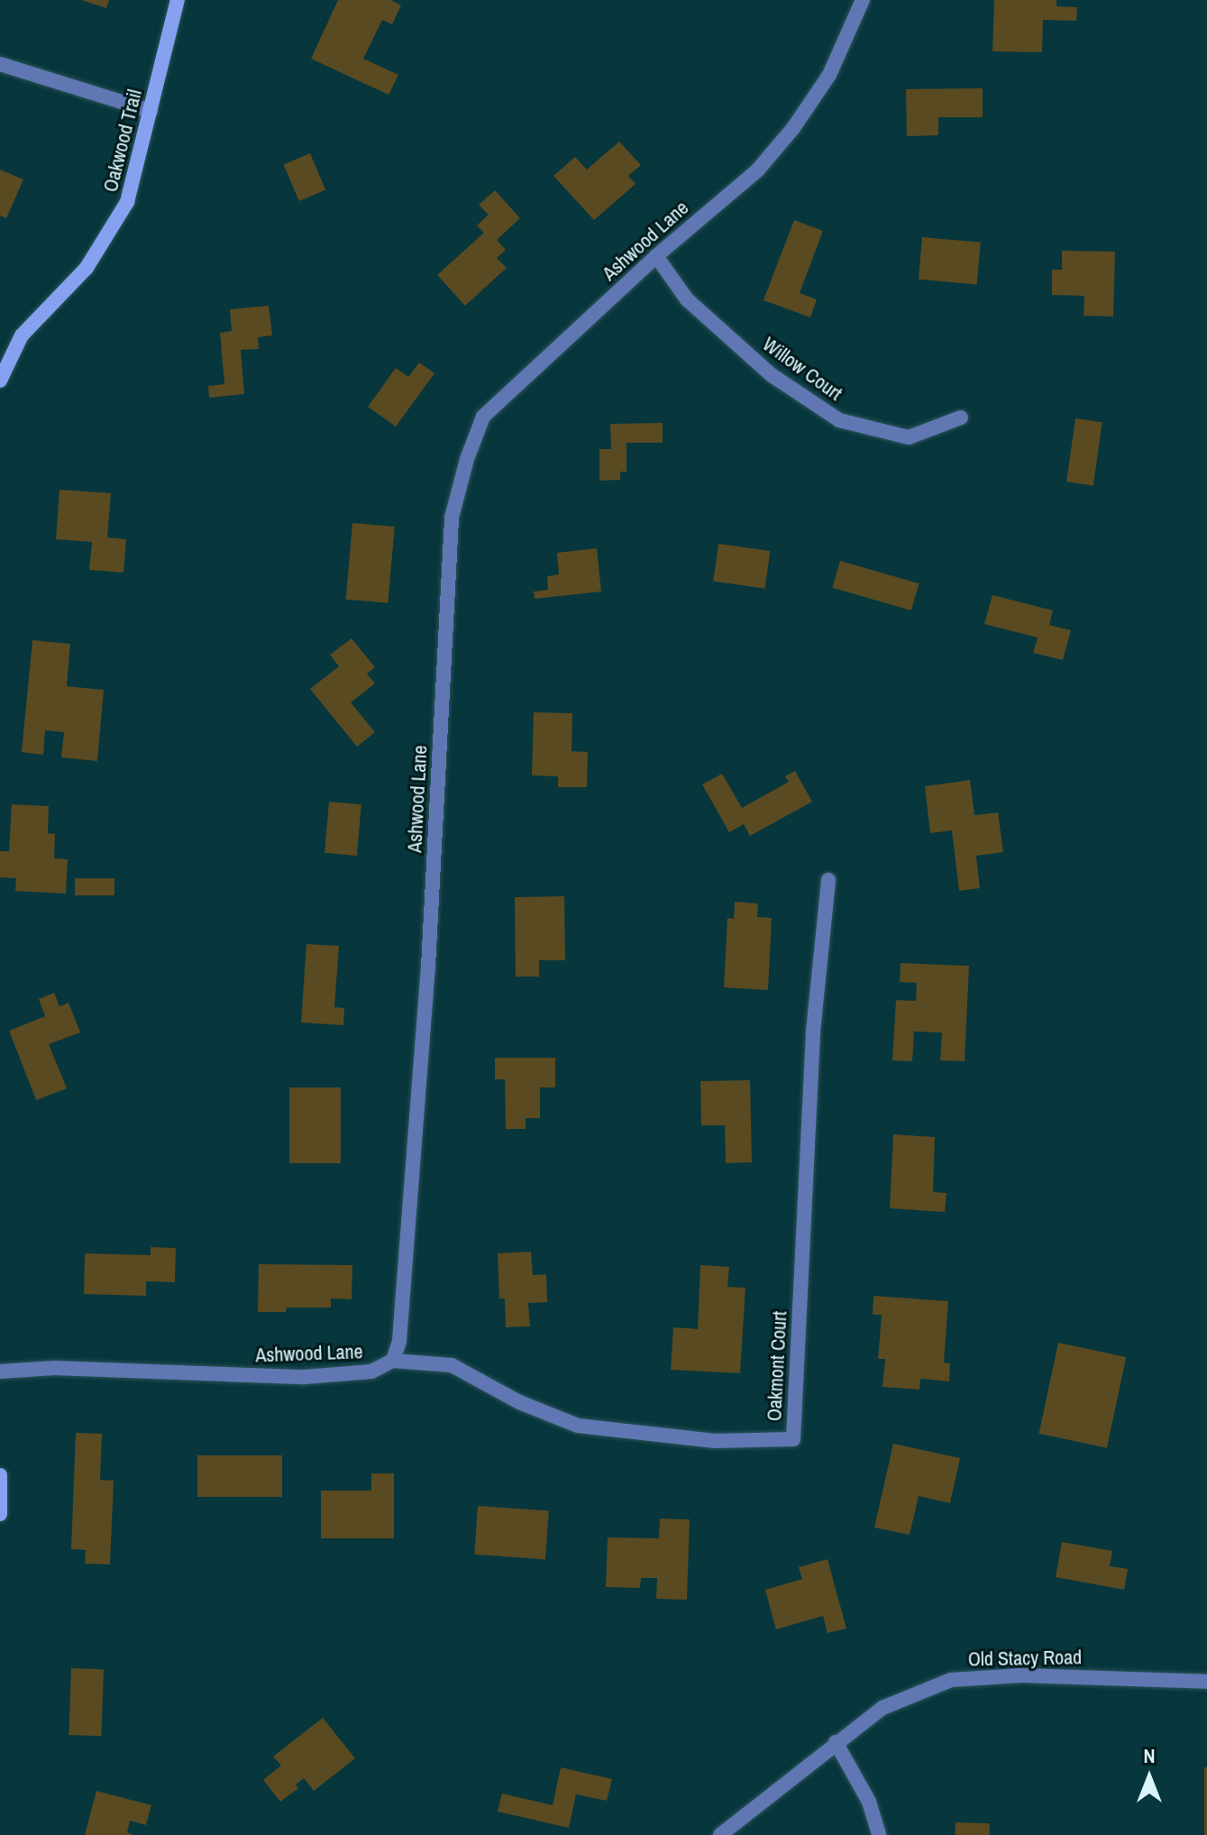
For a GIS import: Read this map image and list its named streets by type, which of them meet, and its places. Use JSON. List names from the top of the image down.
{
  "streets": {
    "street": [
      "Oakwood Trail",
      "Ashwood Lane",
      "Willow Court",
      "Oakmont Court",
      "Old Stacy Road"
    ]
  },
  "crossings": [
    ["Ashwood Lane", "Willow Court"],
    ["Ashwood Lane", "Oakmont Court"]
  ],
  "north": "top"
}
